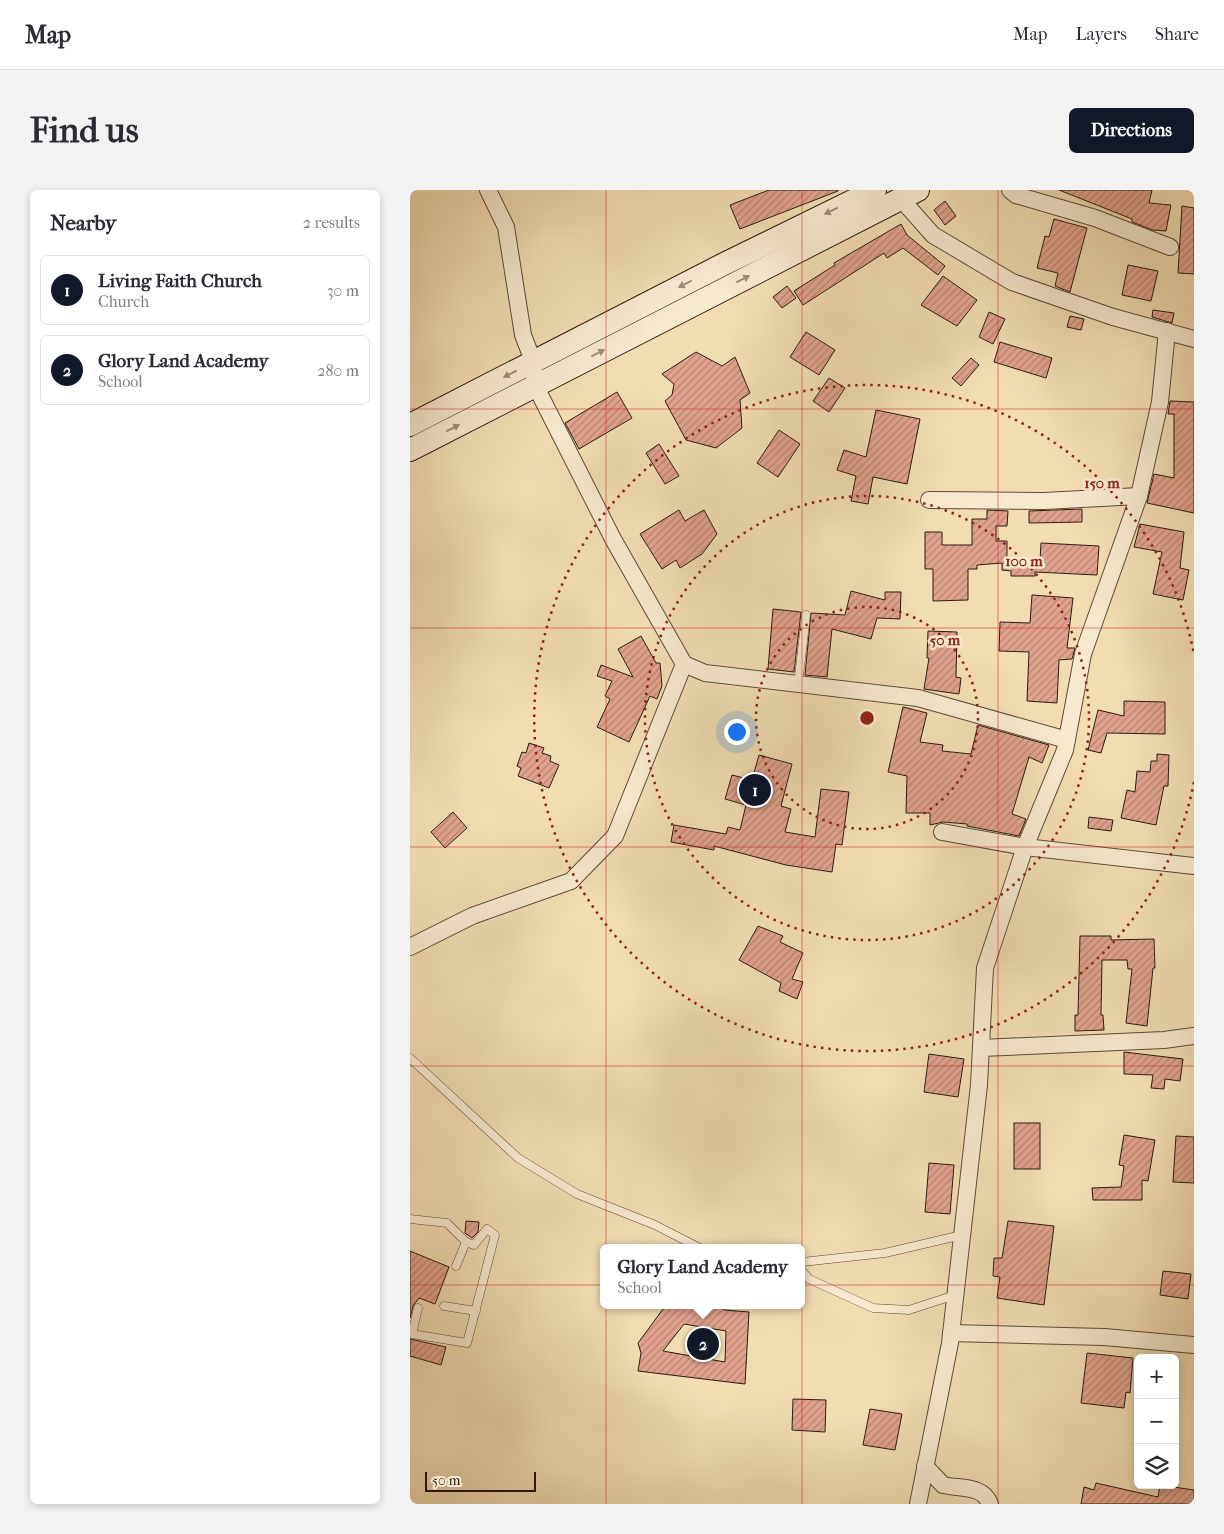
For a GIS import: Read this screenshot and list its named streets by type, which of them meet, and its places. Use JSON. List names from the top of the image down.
{
  "scale_bar": "50 m",
  "page": {
    "header": "Map",
    "nav": ["Map", "Layers", "Share"],
    "buttons": "Directions",
    "title": "Find us",
    "heading": ["Nearby", "2 results"],
    "list": [
      {
        "mark": "1",
        "name": "Living Faith Church",
        "note": "Church",
        "value": "30 m"
      },
      {
        "mark": "2",
        "name": "Glory Land Academy",
        "note": "School",
        "value": "280 m"
      }
    ],
    "pins": ["1", "2"],
    "popup": ["Glory Land Academy", "School"],
    "map_buttons": ["+", "−"],
    "scale": "50 m"
  },
  "rings": ["150 m", "100 m", "50 m"]
}
